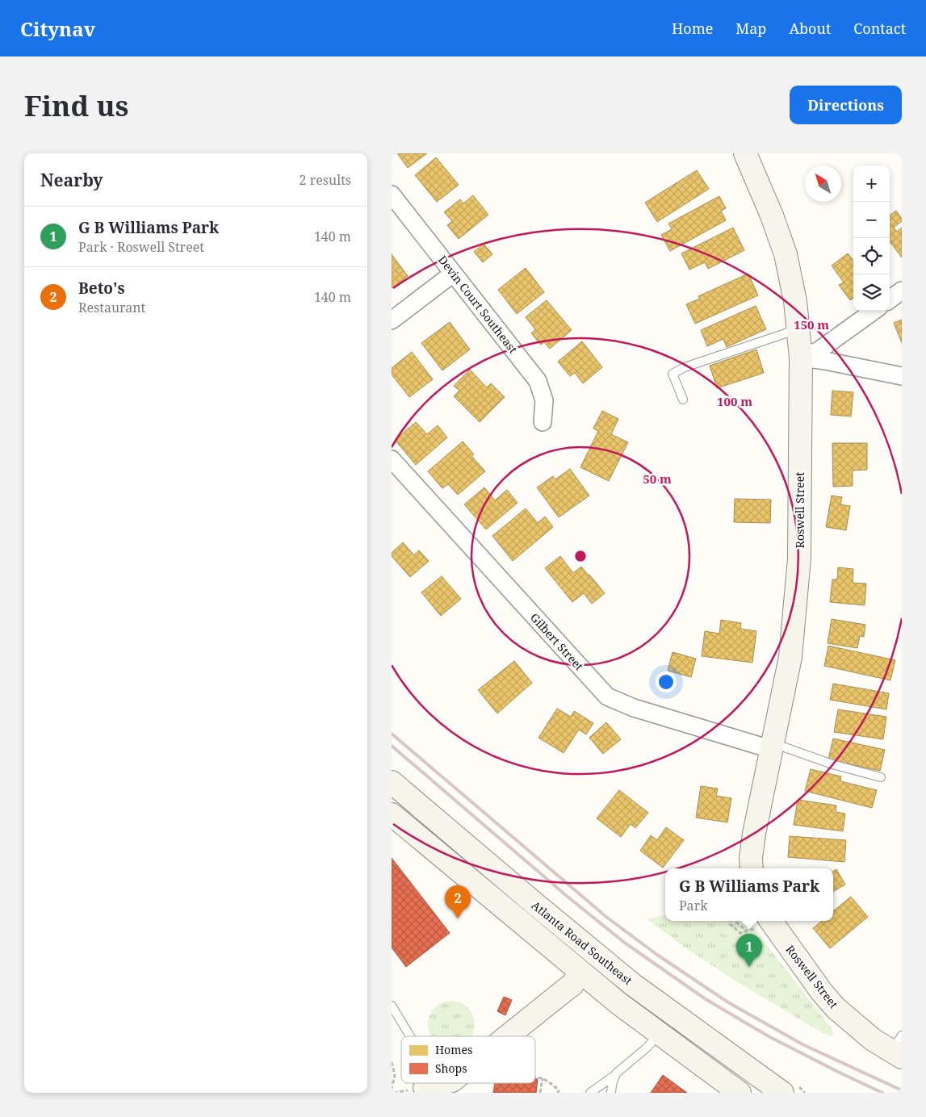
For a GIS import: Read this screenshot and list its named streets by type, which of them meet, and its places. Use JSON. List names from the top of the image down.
{
  "streets": {
    "street": [
      "Devin Court Southeast",
      "Roswell Street",
      "Gilbert Street",
      "Atlanta Road Southeast"
    ]
  },
  "crossings": [
    ["Roswell Street", "Gilbert Street"]
  ],
  "legend": ["Homes", "Shops"],
  "north": "top left",
  "page": {
    "header": "Citynav",
    "nav": [
      "Home",
      "Map",
      "About",
      "Contact"
    ],
    "buttons": "Directions",
    "title": "Find us",
    "heading": ["Nearby", "2 results"],
    "map_buttons": ["+", "−"],
    "list": [
      {
        "mark": "1",
        "name": "G B Williams Park",
        "note": "Park · Roswell Street",
        "value": "140 m"
      },
      {
        "mark": "2",
        "name": "Beto's",
        "note": "Restaurant",
        "value": "140 m"
      }
    ],
    "popup": ["G B Williams Park", "Park"],
    "pins": ["2", "1"]
  },
  "rings": ["150 m", "100 m", "50 m"]
}
